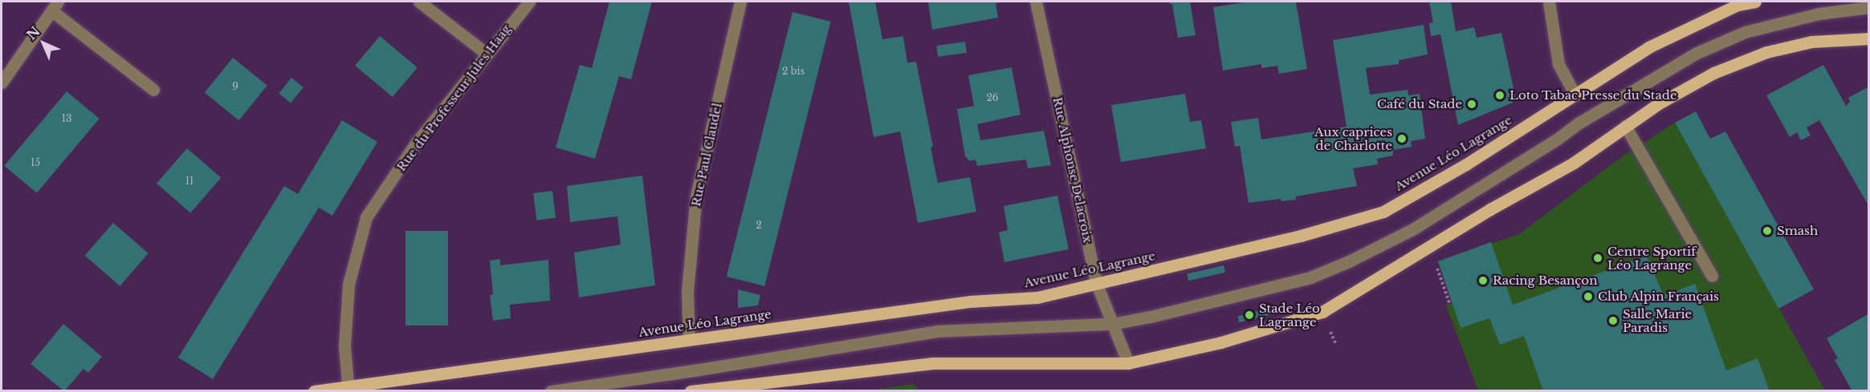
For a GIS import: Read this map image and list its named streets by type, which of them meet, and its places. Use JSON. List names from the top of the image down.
{
  "streets": {
    "main road": ["Avenue Léo Lagrange"],
    "street": ["Rue du Professeur Jules Haag", "Rue Paul Claudel", "Rue Alphonse Delacroix"]
  },
  "crossings": [
    ["Rue du Professeur Jules Haag", "Avenue Léo Lagrange"],
    ["Avenue Léo Lagrange", "Rue Paul Claudel"],
    ["Avenue Léo Lagrange", "Rue Alphonse Delacroix"]
  ],
  "places": [
    "Loto Tabac Presse du Stade",
    "Café du Stade",
    "Aux caprices de Charlotte",
    "Smash",
    "Centre Sportif Léo Lagrange",
    "Racing Besançon",
    "Club Alpin Français",
    "Stade Léo Lagrange",
    "Salle Marie Paradis"
  ],
  "house_numbers": [
    "2 bis",
    "9",
    "26",
    "13",
    "15",
    "11",
    "2"
  ],
  "north": "top left"
}
